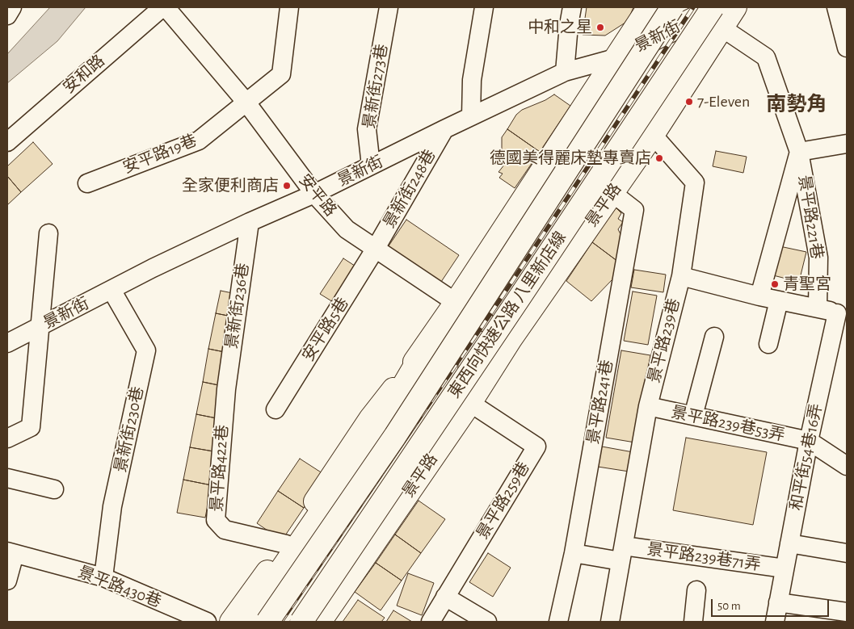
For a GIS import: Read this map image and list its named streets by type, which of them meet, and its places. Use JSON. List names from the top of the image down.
{
  "streets": {
    "main road": ["景新街", "景平路", "東西向快速公路 八里新店線"],
    "street": [
      "安和路",
      "景新街273巷",
      "安平路19巷",
      "景新街248巷",
      "安平路",
      "景平路221巷",
      "景新街236巷",
      "安平路5巷",
      "景平路239巷",
      "景平路241巷",
      "景平路239巷53弄",
      "景新街230巷",
      "和平街54巷16弄",
      "景平路422巷",
      "景平路259巷",
      "景平路239巷71弄",
      "景平路430巷"
    ]
  },
  "crossings": [
    ["景新街", "景新街273巷"],
    ["景新街", "景新街248巷"],
    ["景新街", "安平路"],
    ["景新街", "景平路"],
    ["景新街", "景平路221巷"],
    ["景新街", "景新街236巷"],
    ["景新街", "景新街230巷"],
    ["安平路19巷", "安平路"],
    ["景新街248巷", "安平路"],
    ["景新街248巷", "安平路5巷"],
    ["安平路", "景平路"],
    ["安平路", "安平路5巷"],
    ["景平路", "景平路221巷"],
    ["景平路", "景平路239巷"],
    ["景平路", "景平路241巷"],
    ["景平路", "景平路422巷"],
    ["景平路", "景平路259巷"],
    ["景新街236巷", "景平路422巷"],
    ["景平路239巷", "景平路239巷53弄"],
    ["景平路239巷", "景平路239巷71弄"],
    ["景平路241巷", "景平路239巷71弄"],
    ["景平路239巷53弄", "和平街54巷16弄"],
    ["景新街230巷", "景平路430巷"],
    ["和平街54巷16弄", "景平路239巷71弄"]
  ],
  "districts": ["南勢角"],
  "places": [
    "中和之星",
    "7-Eleven",
    "德國美得麗床墊專賣店",
    "全家便利商店",
    "青聖宮"
  ],
  "scale_bar": "50 m"
}
